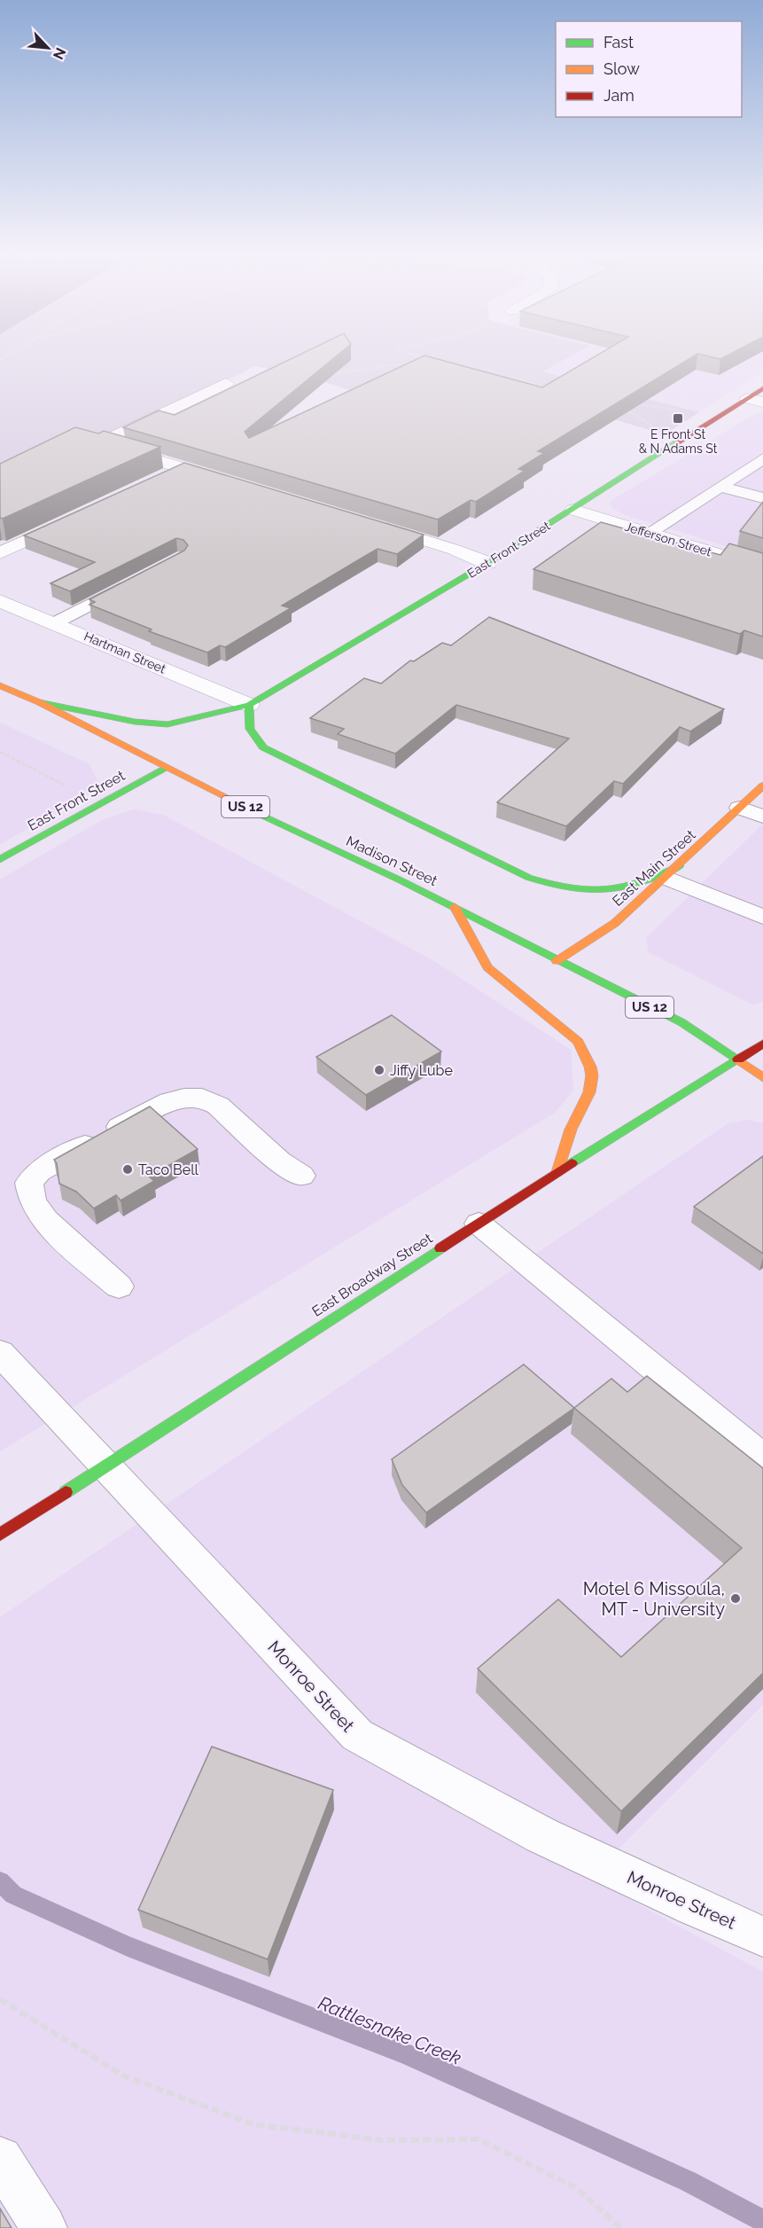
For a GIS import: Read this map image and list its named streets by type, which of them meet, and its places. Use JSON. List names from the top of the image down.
{
  "streets": {
    "main road": [
      "East Front Street",
      "US 12",
      "Madison Street",
      "East Main Street",
      "East Broadway Street"
    ],
    "street": ["Jefferson Street", "Hartman Street"],
    "lane": ["Monroe Street"]
  },
  "crossings": [
    ["Jefferson Street", "East Front Street"],
    ["East Front Street", "Hartman Street"],
    ["East Front Street", "Madison Street"],
    ["Madison Street", "East Main Street"],
    ["Madison Street", "East Broadway Street"],
    ["East Broadway Street", "Monroe Street"]
  ],
  "water": ["Rattlesnake Creek"],
  "places": {
    "transit": ["E Front St & N Adams St"],
    "other": ["Jiffy Lube", "Taco Bell", "Motel 6 Missoula, MT - University"]
  },
  "legend": ["Fast", "Slow", "Jam"],
  "north": "bottom right"
}
